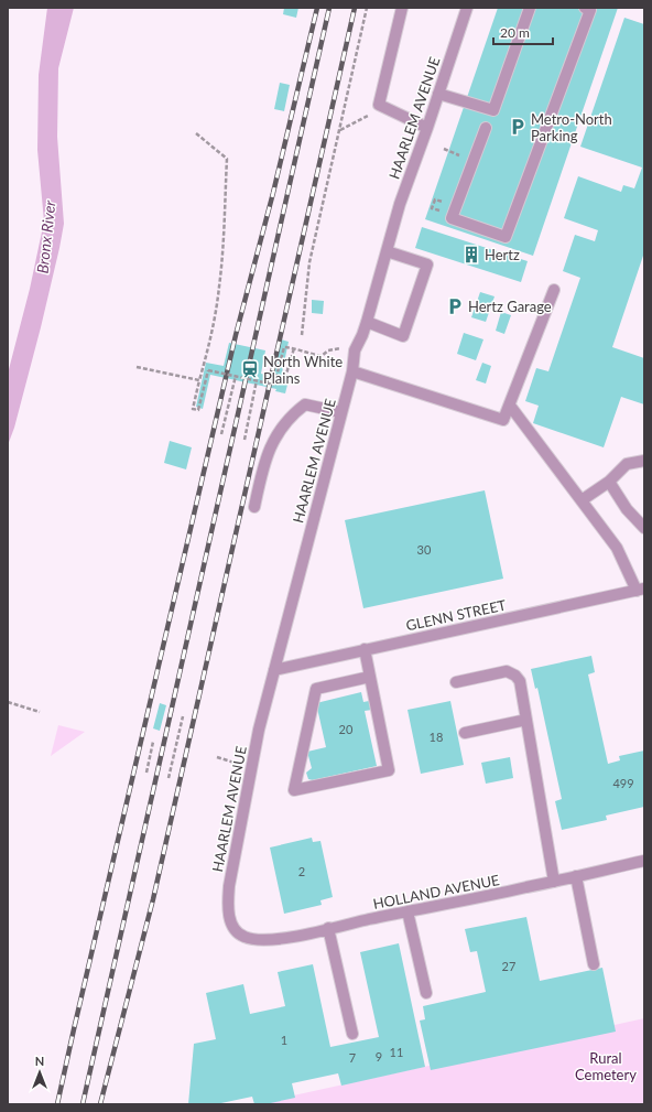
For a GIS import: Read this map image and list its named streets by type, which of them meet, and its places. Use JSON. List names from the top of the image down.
{
  "streets": {
    "street": ["HAARLEM AVENUE", "GLENN STREET", "HOLLAND AVENUE"]
  },
  "crossings": [
    ["HAARLEM AVENUE", "GLENN STREET"],
    ["HAARLEM AVENUE", "HOLLAND AVENUE"]
  ],
  "water": ["Bronx River"],
  "parks": ["Rural Cemetery"],
  "places": {
    "parking": ["Metro-North Parking", "Hertz Garage"],
    "building": ["Hertz"],
    "station": ["North White Plains"]
  },
  "house_numbers": [
    "30",
    "20",
    "18",
    "499",
    "2",
    "27",
    "1",
    "11",
    "9",
    "7"
  ],
  "scale_bar": "20 m",
  "north": "top"
}
